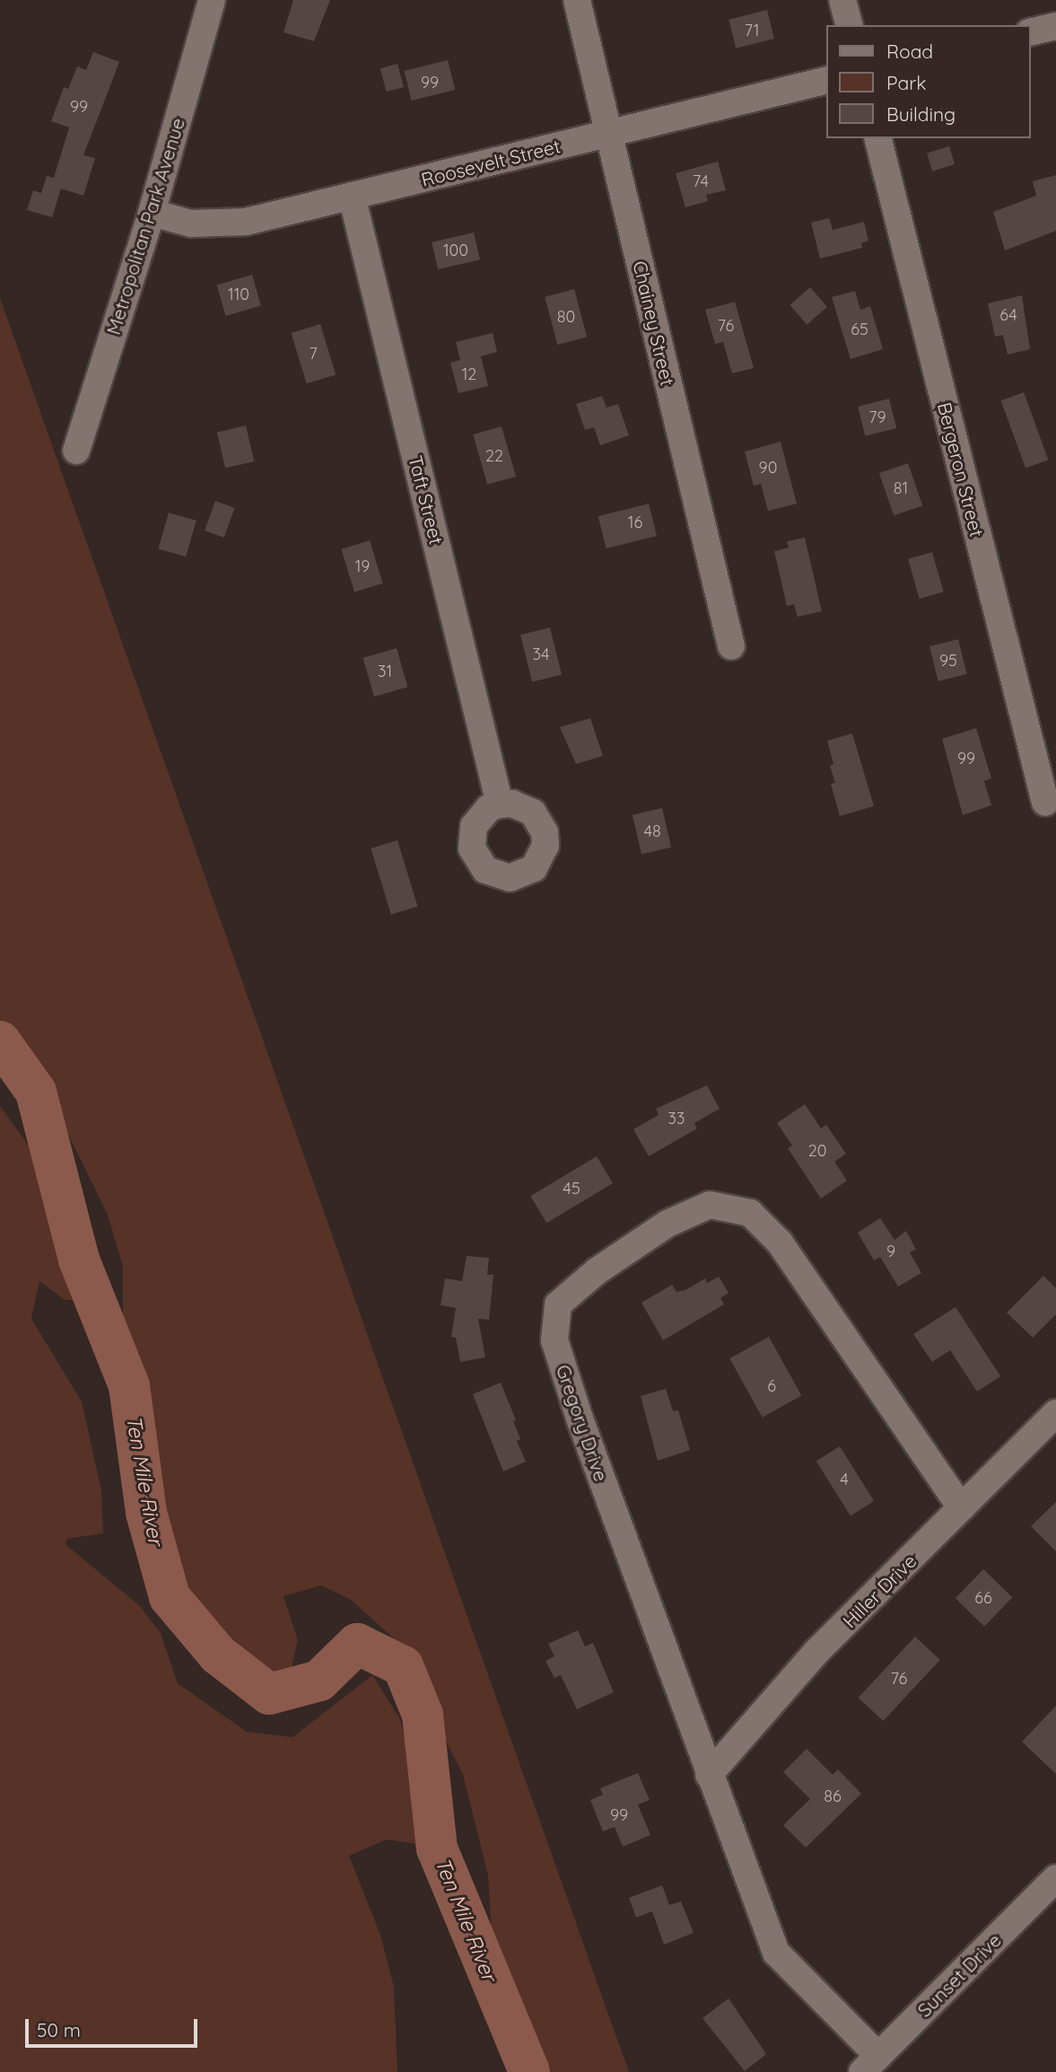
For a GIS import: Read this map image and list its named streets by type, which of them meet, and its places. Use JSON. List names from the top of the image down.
{
  "streets": {
    "street": [
      "Roosevelt Street",
      "Metropolitan Park Avenue",
      "Chainey Street",
      "Bergeron Street",
      "Taft Street",
      "Gregory Drive",
      "Hiller Drive",
      "Sunset Drive"
    ]
  },
  "crossings": [
    ["Roosevelt Street", "Metropolitan Park Avenue"],
    ["Roosevelt Street", "Chainey Street"],
    ["Roosevelt Street", "Taft Street"],
    ["Gregory Drive", "Hiller Drive"],
    ["Gregory Drive", "Sunset Drive"]
  ],
  "water": ["Ten Mile River"],
  "house_numbers": [
    "71",
    "99",
    "99",
    "74",
    "100",
    "110",
    "64",
    "80",
    "76",
    "65",
    "7",
    "12",
    "79",
    "22",
    "90",
    "81",
    "16",
    "19",
    "34",
    "95",
    "31",
    "99",
    "48",
    "33",
    "20",
    "45",
    "9",
    "6",
    "4",
    "66",
    "76",
    "86",
    "99"
  ],
  "legend": ["Road", "Park", "Building"],
  "scale_bar": "50 m"
}
